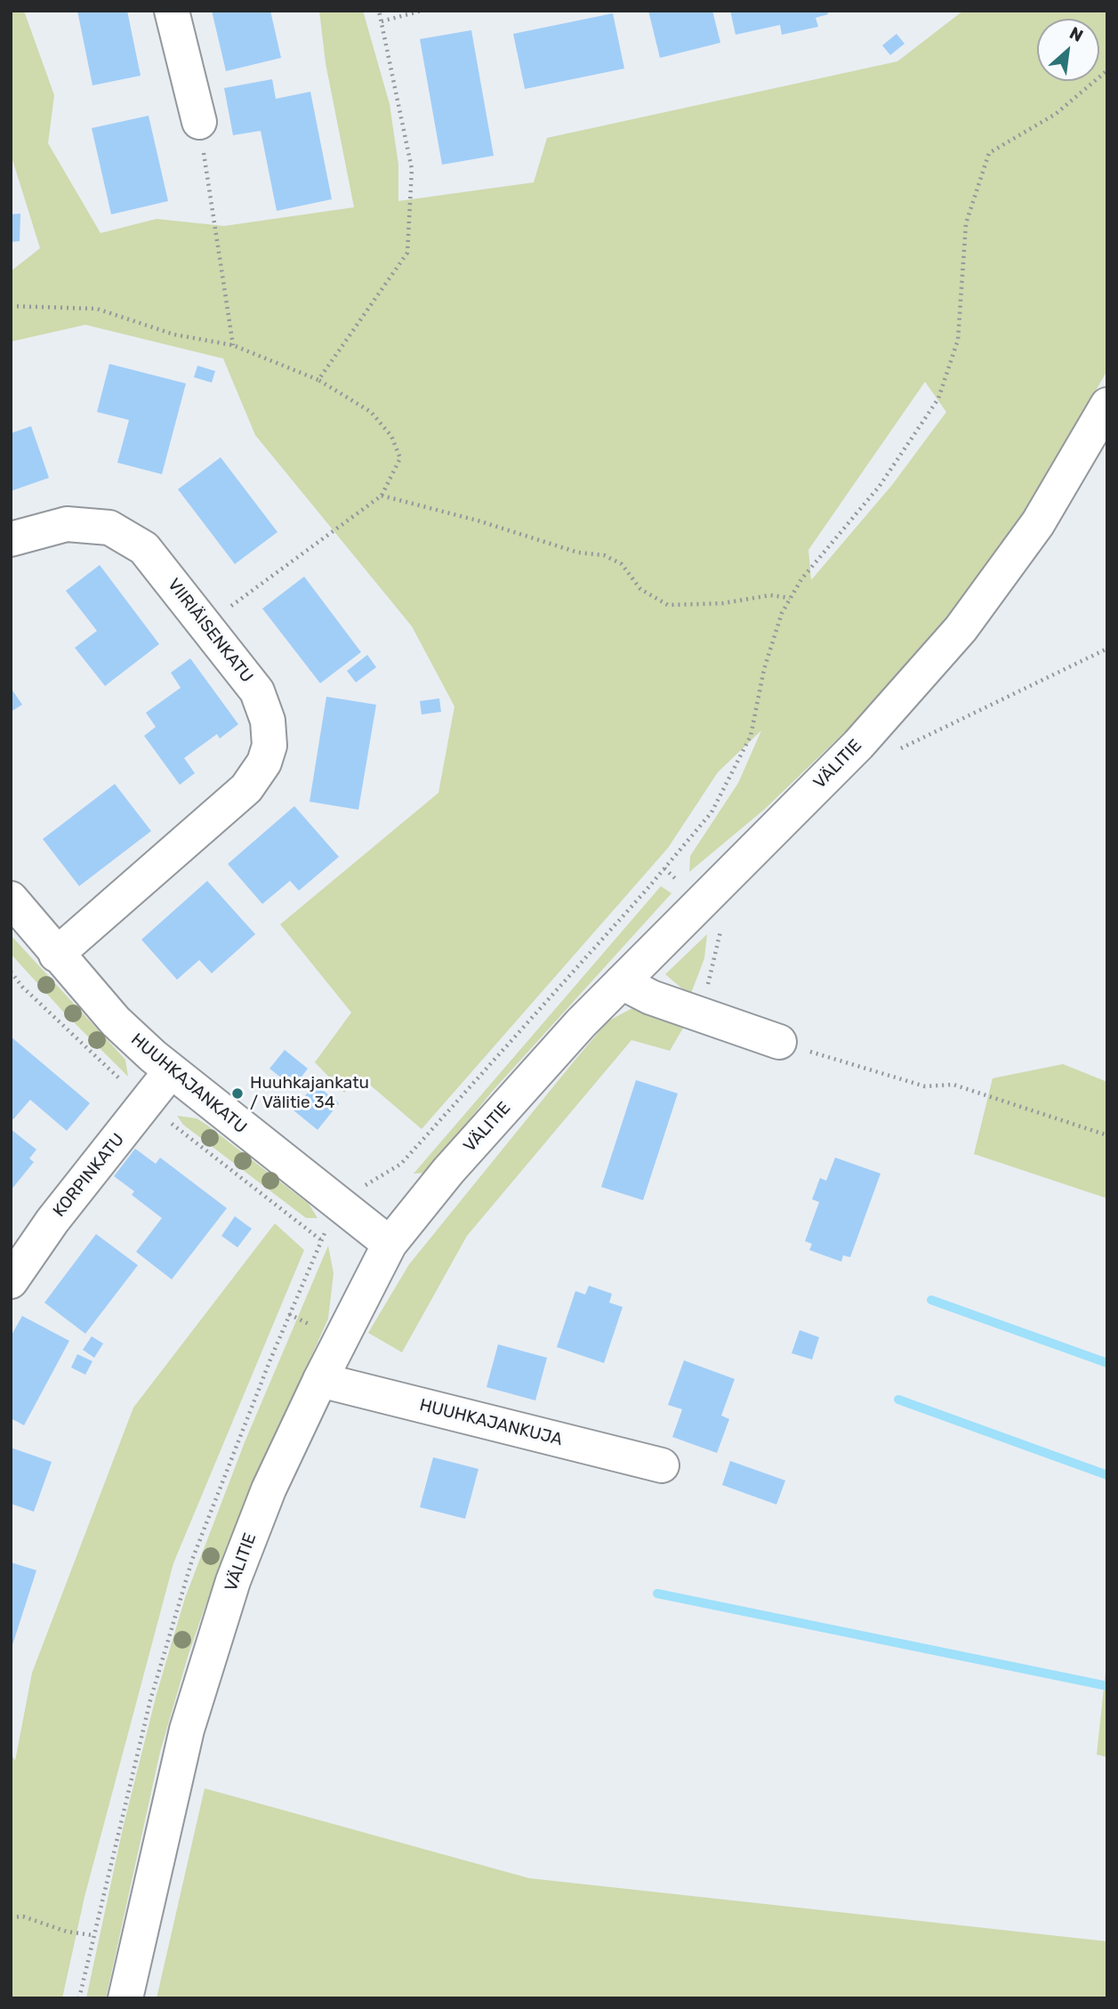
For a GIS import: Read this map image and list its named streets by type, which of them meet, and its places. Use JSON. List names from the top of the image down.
{
  "streets": {
    "street": [
      "VIIRIÄISENKATU",
      "VÄLITIE",
      "HUUHKAJANKATU",
      "KORPINKATU",
      "HUUHKAJANKUJA"
    ]
  },
  "crossings": [
    ["VIIRIÄISENKATU", "HUUHKAJANKATU"],
    ["VÄLITIE", "HUUHKAJANKATU"],
    ["VÄLITIE", "HUUHKAJANKUJA"],
    ["HUUHKAJANKATU", "KORPINKATU"]
  ],
  "places": ["Huuhkajankatu / Välitie 34"],
  "north": "top right"
}
